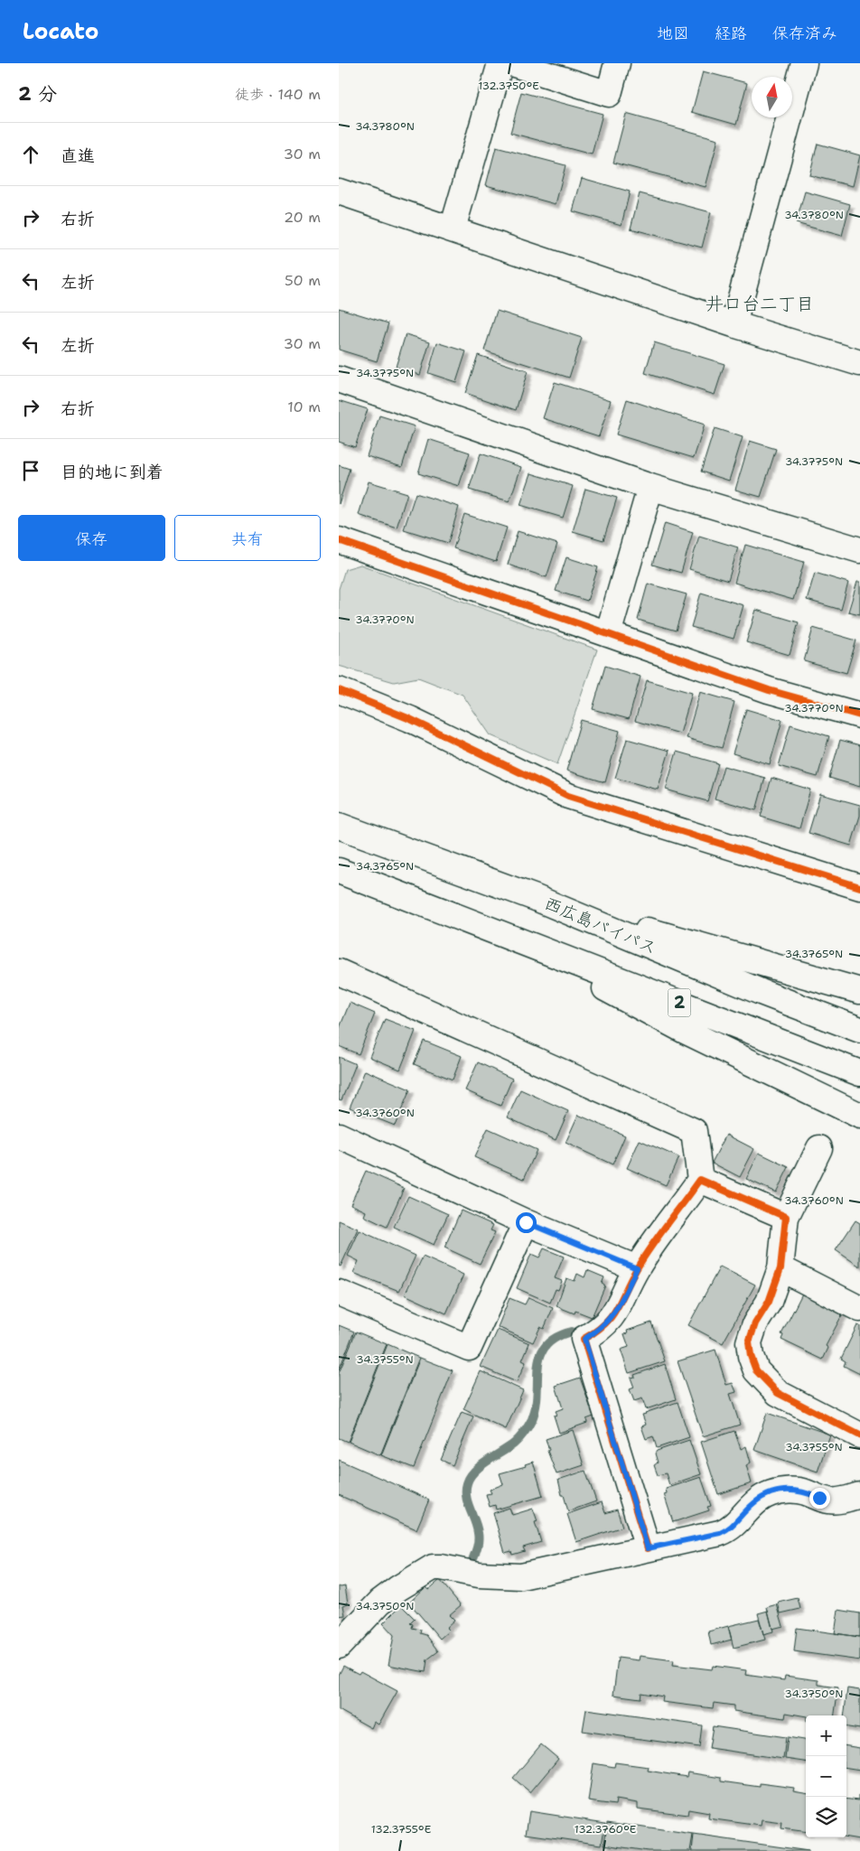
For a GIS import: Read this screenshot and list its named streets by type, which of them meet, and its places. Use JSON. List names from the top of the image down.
{
  "streets": {
    "main road": ["西広島バイパス", "2"]
  },
  "districts": ["井口台二丁目"],
  "north": "top",
  "page": {
    "header": "Locato",
    "nav": ["地図", "経路", "保存済み"],
    "heading": ["2 分", "徒歩 · 140 m"],
    "list": [
      ["直進", "30 m"],
      ["右折", "20 m"],
      ["左折", "50 m"],
      ["左折", "30 m"],
      ["右折", "10 m"],
      "目的地に到着"
    ],
    "buttons": ["保存", "共有"],
    "map_buttons": ["+", "−"]
  },
  "coordinates": [
    "132.3750°E",
    "34.3780°N",
    "34.3775°N",
    "34.3770°N",
    "34.3765°N",
    "34.3760°N",
    "34.3755°N",
    "34.3750°N",
    "132.3755°E",
    "132.3760°E"
  ]
}
